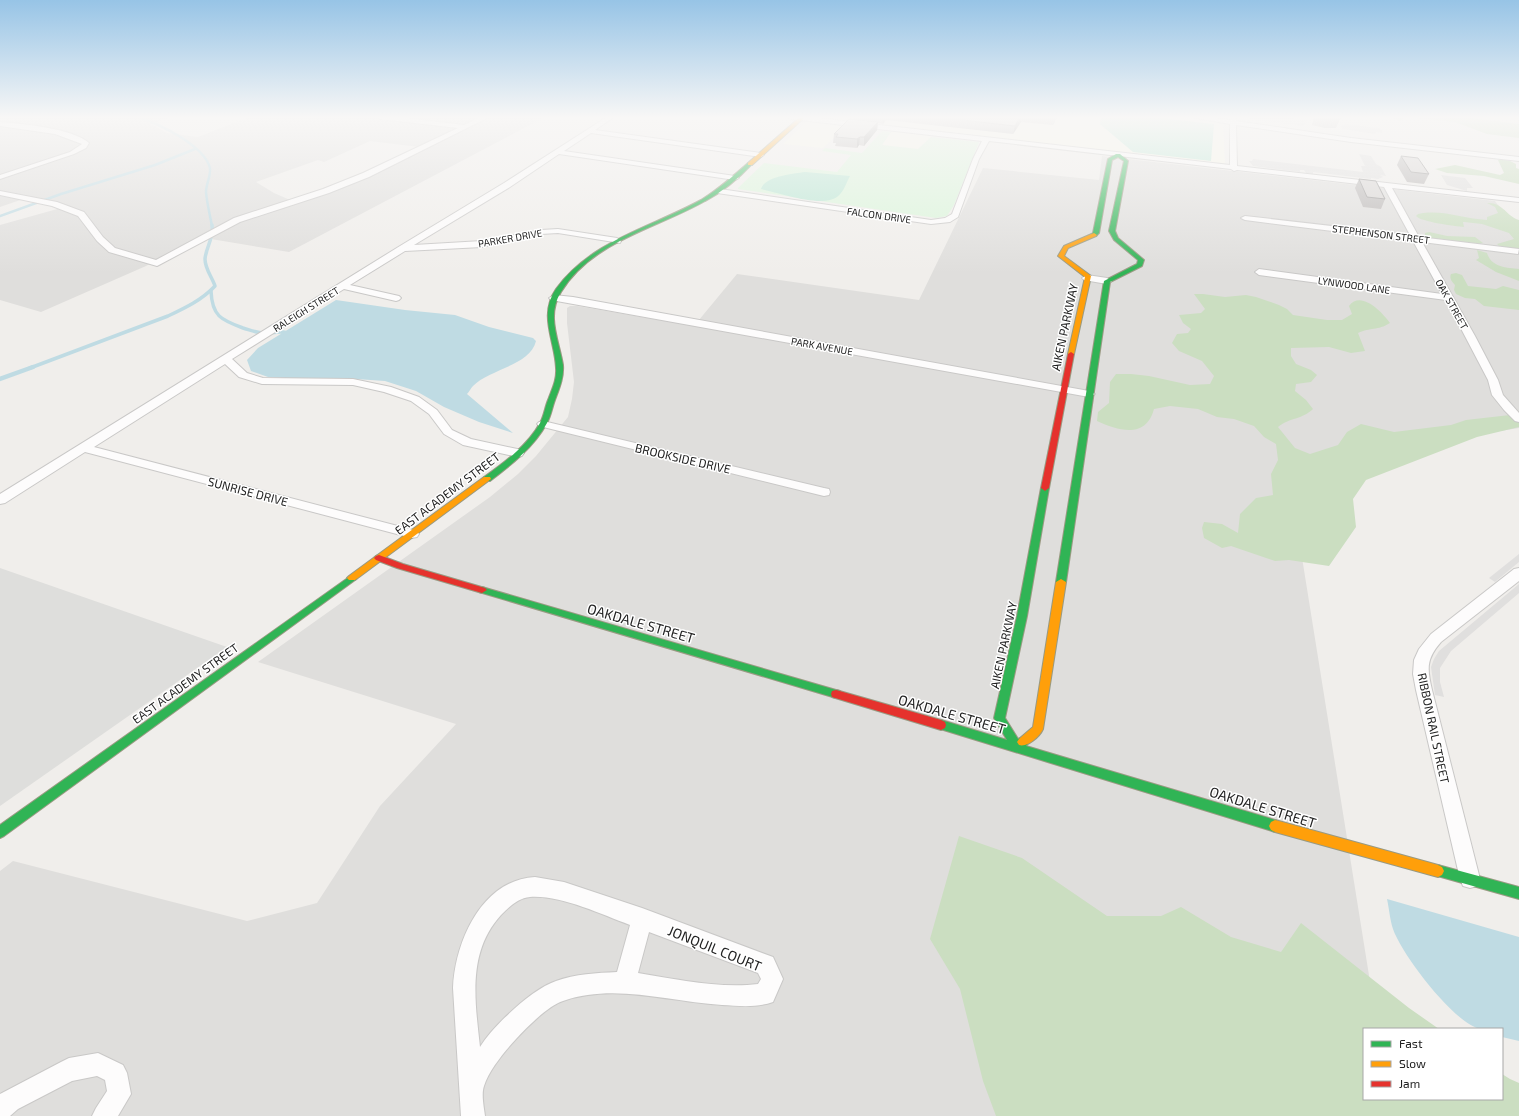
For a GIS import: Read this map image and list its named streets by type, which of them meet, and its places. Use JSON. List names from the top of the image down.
{
  "streets": {
    "street": [
      "FALCON DRIVE",
      "STEPHENSON STREET",
      "PARKER DRIVE",
      "LYNWOOD LANE",
      "OAK STREET",
      "RALEIGH STREET",
      "AIKEN PARKWAY",
      "PARK AVENUE",
      "BROOKSIDE DRIVE",
      "SUNRISE DRIVE",
      "EAST ACADEMY STREET",
      "OAKDALE STREET",
      "RIBBON RAIL STREET",
      "JONQUIL COURT"
    ]
  },
  "crossings": [
    ["FALCON DRIVE", "EAST ACADEMY STREET"],
    ["STEPHENSON STREET", "OAK STREET"],
    ["PARKER DRIVE", "RALEIGH STREET"],
    ["PARKER DRIVE", "EAST ACADEMY STREET"],
    ["LYNWOOD LANE", "OAK STREET"],
    ["RALEIGH STREET", "SUNRISE DRIVE"],
    ["AIKEN PARKWAY", "PARK AVENUE"],
    ["AIKEN PARKWAY", "OAKDALE STREET"],
    ["PARK AVENUE", "EAST ACADEMY STREET"],
    ["BROOKSIDE DRIVE", "EAST ACADEMY STREET"],
    ["SUNRISE DRIVE", "EAST ACADEMY STREET"],
    ["EAST ACADEMY STREET", "OAKDALE STREET"],
    ["OAKDALE STREET", "RIBBON RAIL STREET"]
  ],
  "legend": ["Fast", "Slow", "Jam"]
}
